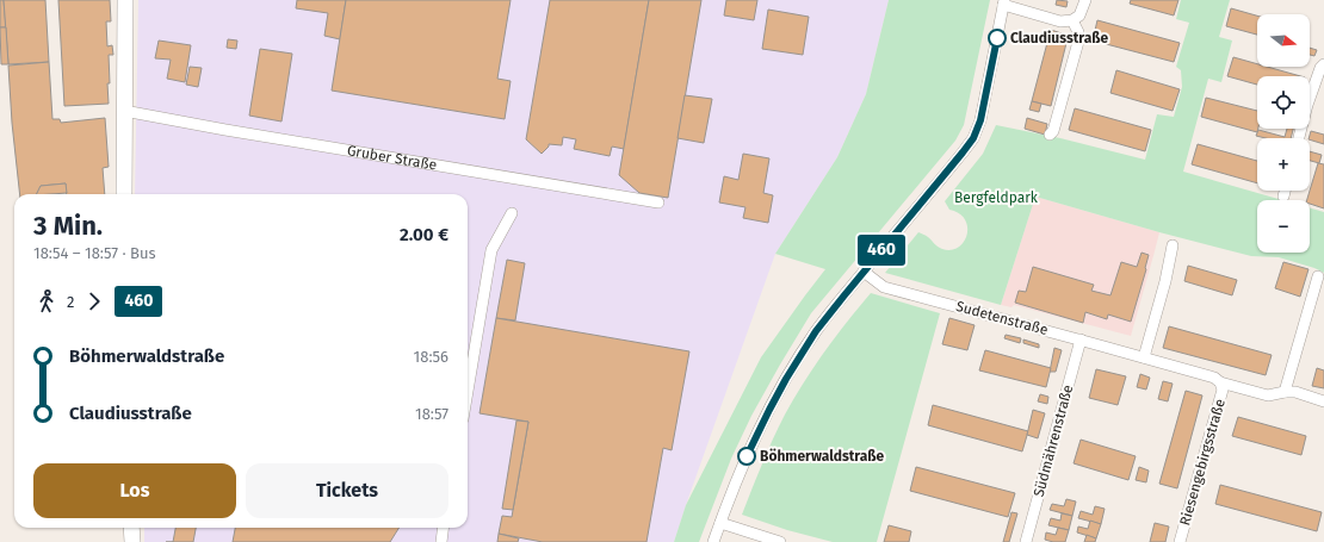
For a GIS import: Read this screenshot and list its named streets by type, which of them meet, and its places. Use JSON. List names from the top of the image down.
{
  "streets": {
    "street": [
      "Gruber Straße",
      "Sudetenstraße",
      "Südmährenstraße",
      "Riesengebirgsstraße"
    ]
  },
  "crossings": [
    ["Sudetenstraße", "Südmährenstraße"],
    ["Sudetenstraße", "Riesengebirgsstraße"]
  ],
  "parks": ["Bergfeldpark"],
  "places": ["Claudiusstraße", "Böhmerwaldstraße"],
  "lines": ["bus line 460"],
  "north": "right",
  "page": {
    "on_map": "460",
    "map_buttons": ["+", "−"],
    "heading": ["3 Min.", "18:54 – 18:57 · Bus", "2.00 €"],
    "legs": ["2", "460"],
    "list": [
      {
        "name": "Böhmerwaldstraße",
        "value": "18:56"
      },
      {
        "name": "Claudiusstraße",
        "value": "18:57"
      }
    ],
    "buttons": ["Los", "Tickets"]
  }
}
